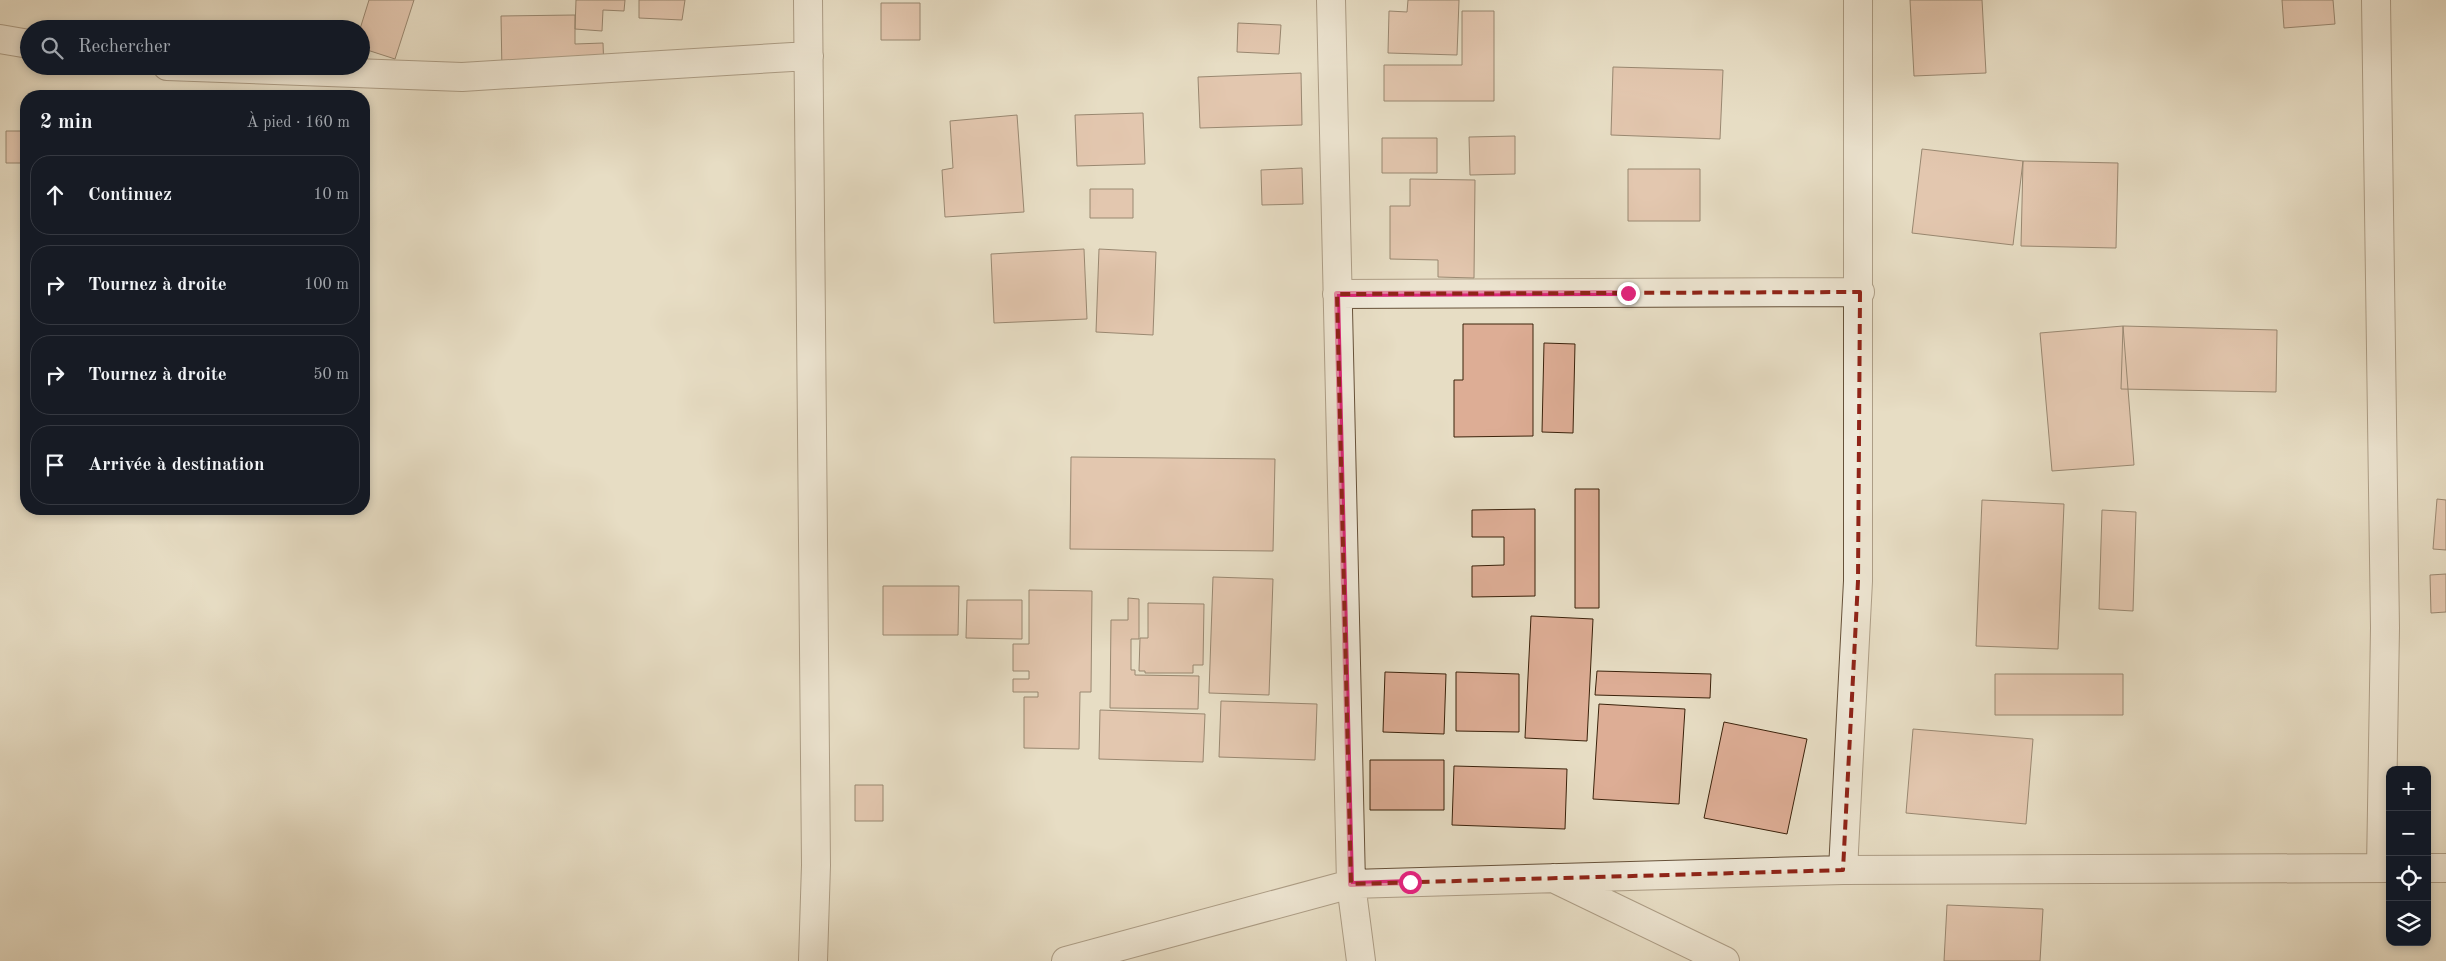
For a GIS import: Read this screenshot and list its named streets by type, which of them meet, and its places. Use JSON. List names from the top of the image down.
{
  "page": {
    "search": "Rechercher",
    "heading": ["2 min", "À pied · 160 m"],
    "list": [
      ["Continuez", "10 m"],
      ["Tournez à droite", "100 m"],
      ["Tournez à droite", "50 m"],
      "Arrivée à destination"
    ],
    "map_buttons": ["+", "−"]
  }
}
